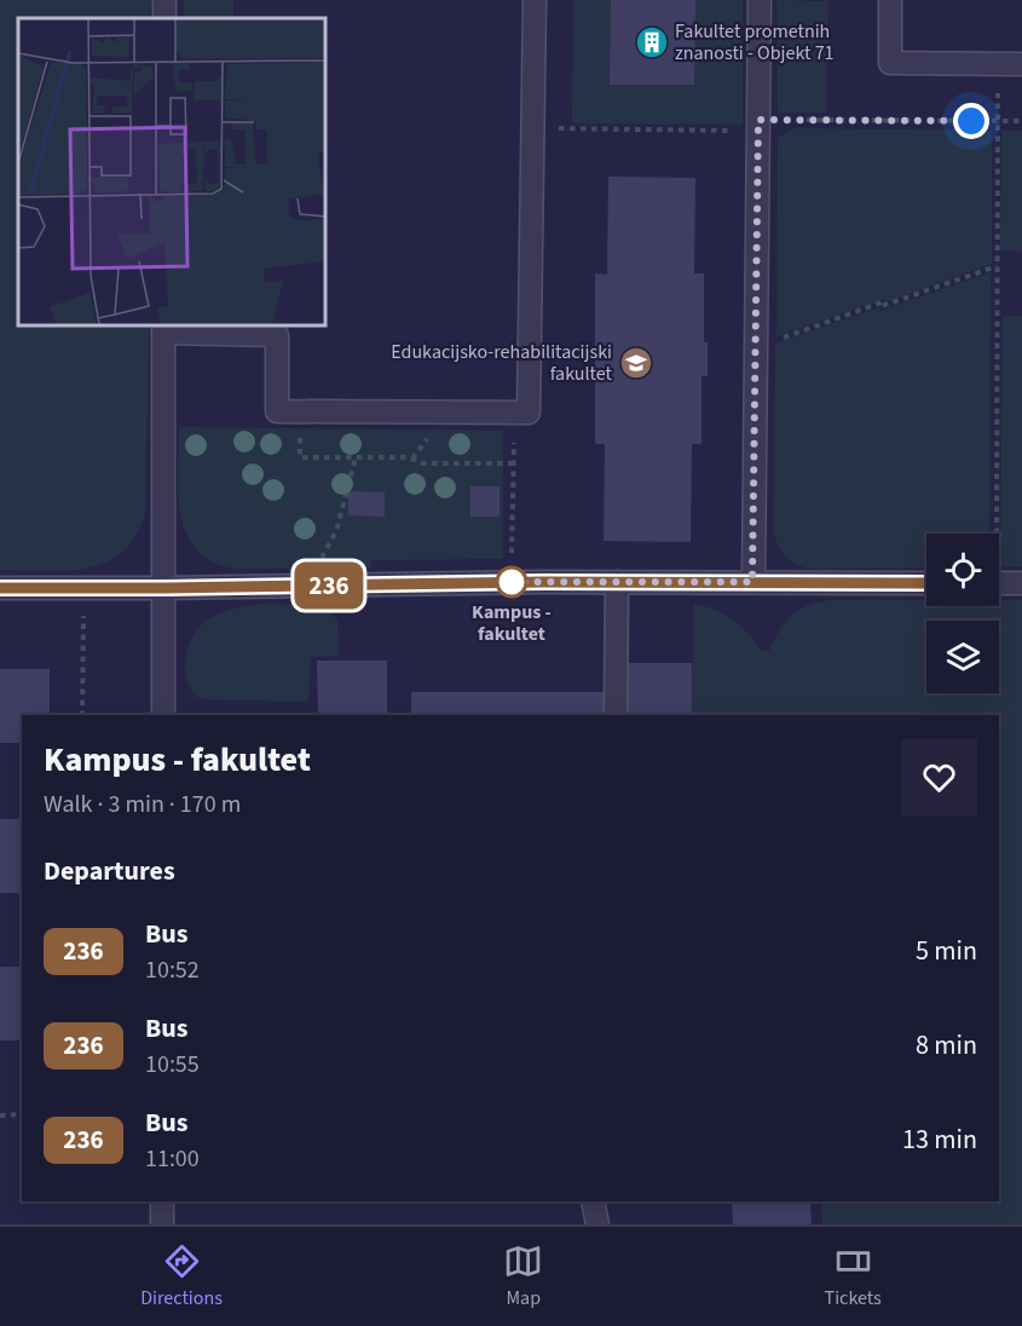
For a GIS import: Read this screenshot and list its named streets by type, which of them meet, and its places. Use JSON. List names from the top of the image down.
{
  "places": {
    "building": ["Fakultet prometnih znanosti - Objekt 71"],
    "school or university": ["Edukacijsko-rehabilitacijski fakultet"],
    "other": ["Kampus - fakultet"]
  },
  "lines": ["bus line 236"],
  "page": {
    "on_map": "236",
    "heading": [
      ["Kampus - fakultet", "Walk · 3 min · 170 m"],
      "Departures"
    ],
    "list": [
      {
        "mark": "236",
        "name": "Bus",
        "note": "10:52",
        "value": "5 min"
      },
      {
        "mark": "236",
        "name": "Bus",
        "note": "10:55",
        "value": "8 min"
      },
      {
        "mark": "236",
        "name": "Bus",
        "note": "11:00",
        "value": "13 min"
      }
    ],
    "tabs": ["Directions", "Map", "Tickets"]
  }
}
